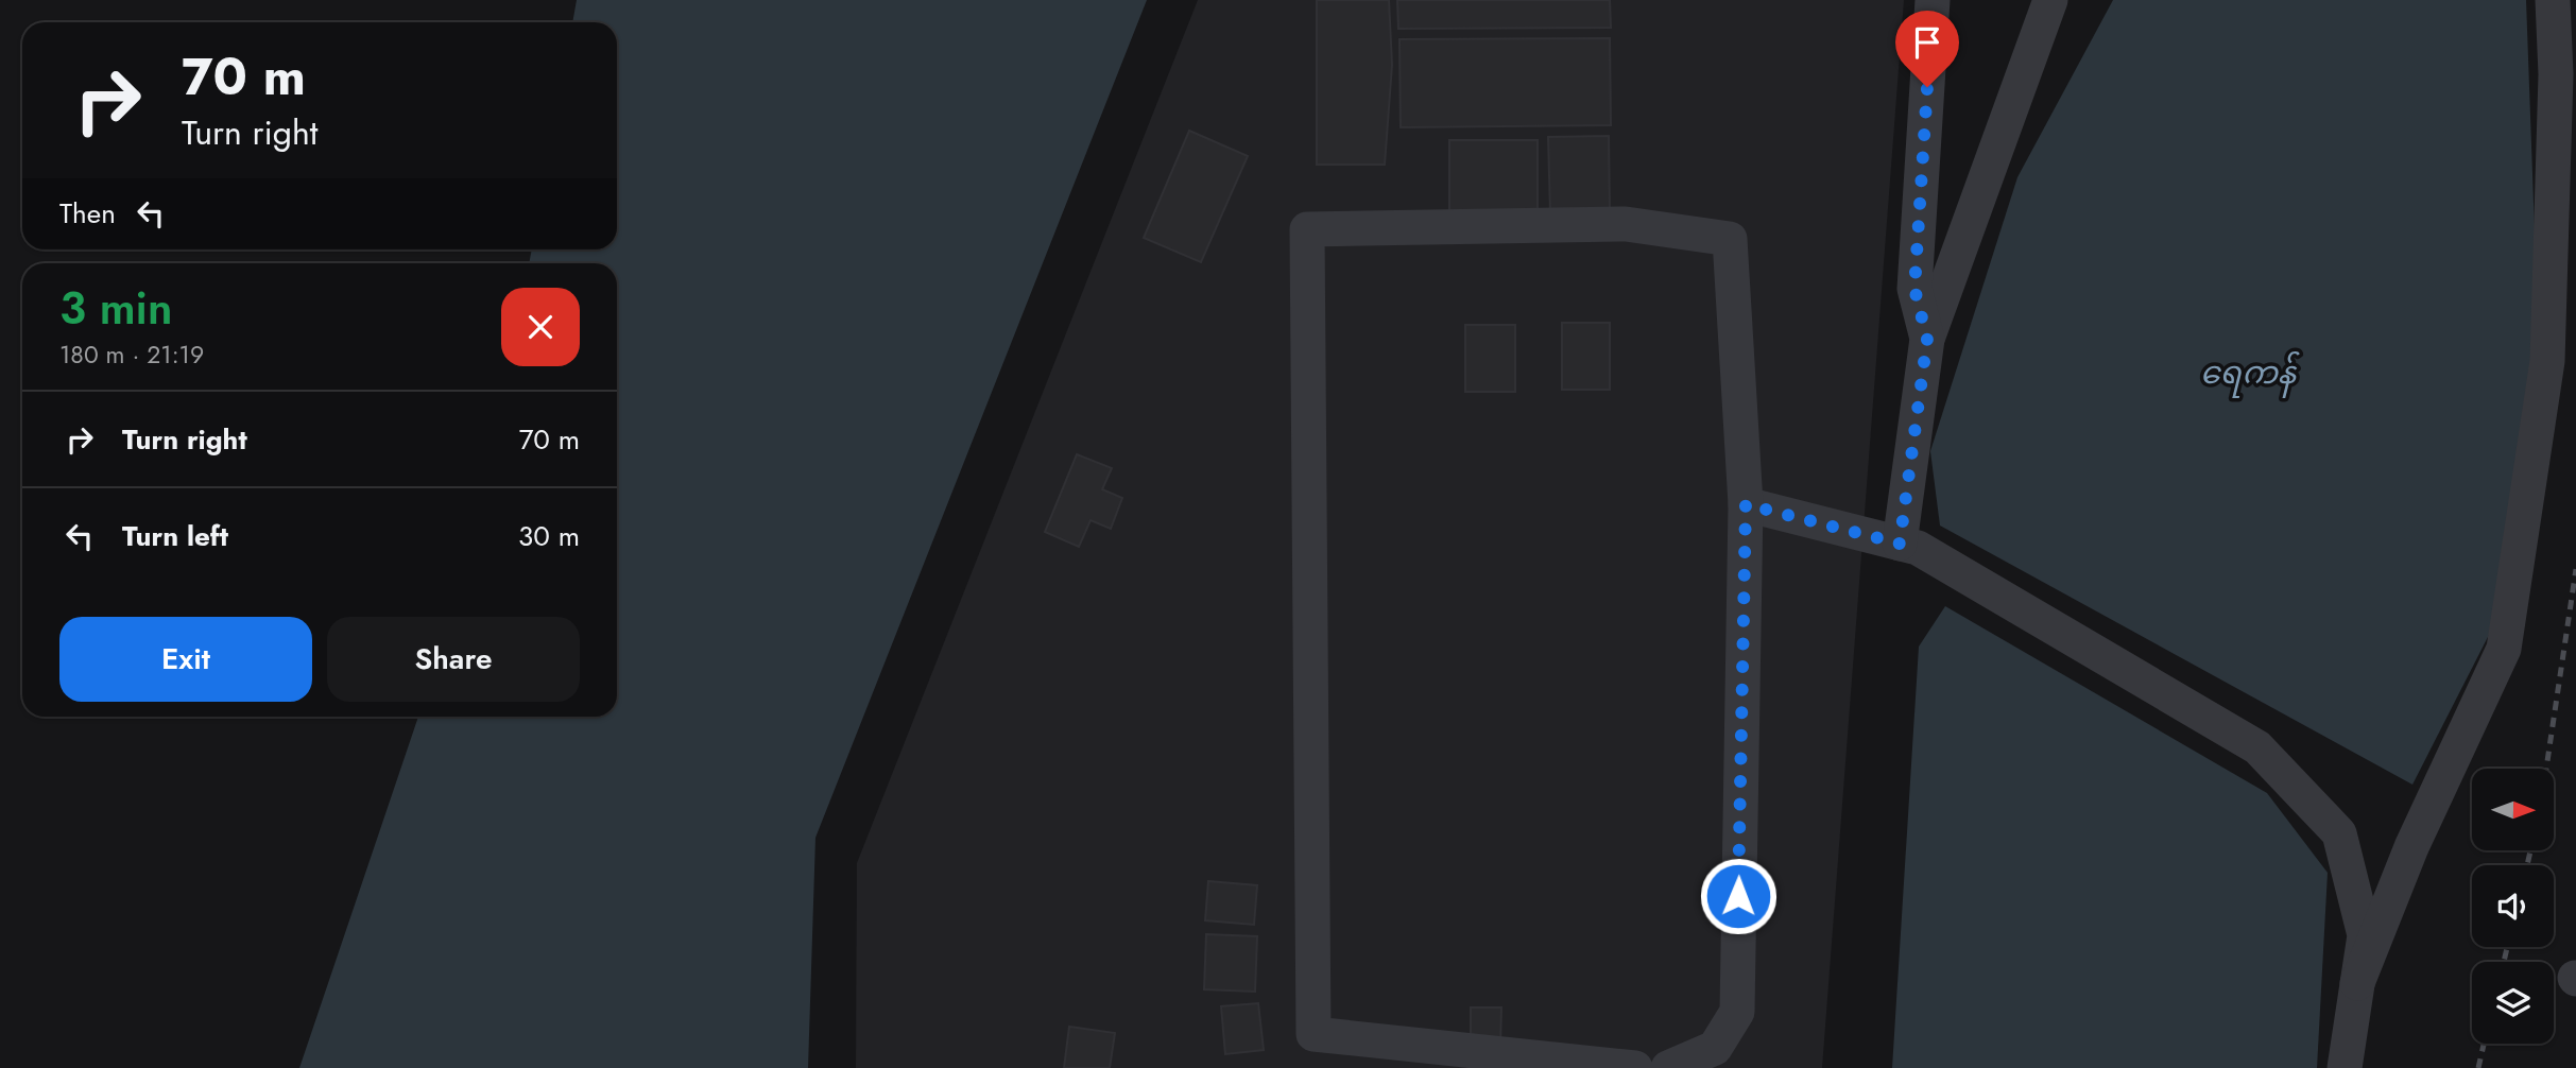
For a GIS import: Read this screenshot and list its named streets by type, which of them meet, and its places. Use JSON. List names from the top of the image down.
{
  "water": ["ရေကန်"],
  "north": "right",
  "page": {
    "turn": ["70 m", "Turn right"],
    "then": "Then",
    "heading": ["3 min", "180 m · 21:19"],
    "list": [
      {
        "name": "Turn right",
        "value": "70 m"
      },
      {
        "name": "Turn left",
        "value": "30 m"
      }
    ],
    "buttons": ["Exit", "Share"]
  }
}
